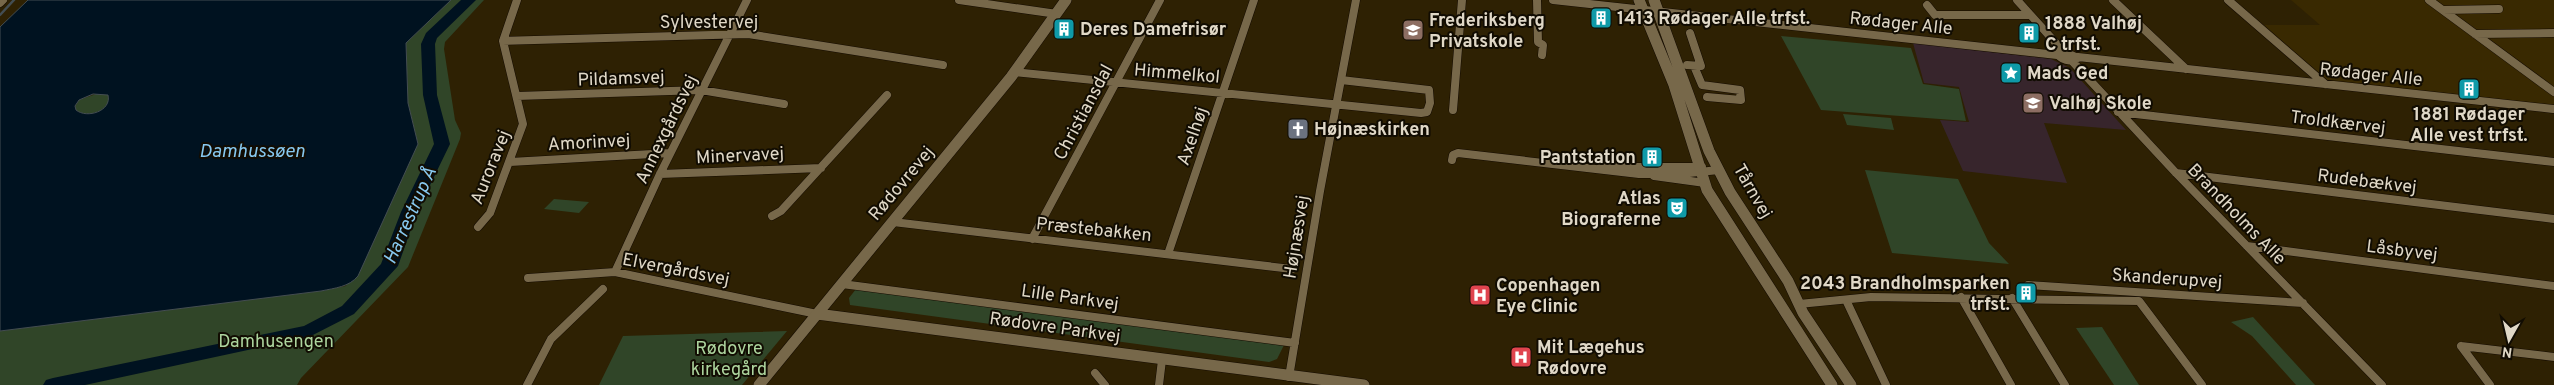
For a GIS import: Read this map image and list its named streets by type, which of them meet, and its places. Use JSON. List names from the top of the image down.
{
  "streets": {
    "street": [
      "Sylvestervej",
      "Rødager Alle",
      "Himmelkol",
      "Pildamsvej",
      "Christiansdal",
      "Troldkærvej",
      "Annexgårdsvej",
      "Axelhøj",
      "Amorinvej",
      "Minervavej",
      "Auroravej",
      "Rudebækvej",
      "Rødovrevej",
      "Tårnvej",
      "Brandholms Alle",
      "Præstebakken",
      "Højnæsvej",
      "Låsbyvej",
      "Elvergårdsvej",
      "Skanderupvej",
      "Lille Parkvej",
      "Rødovre Parkvej"
    ]
  },
  "crossings": [
    ["Sylvestervej", "Annexgårdsvej"],
    ["Sylvestervej", "Auroravej"],
    ["Rødager Alle", "Tårnvej"],
    ["Rødager Alle", "Brandholms Alle"],
    ["Himmelkol", "Christiansdal"],
    ["Himmelkol", "Axelhøj"],
    ["Himmelkol", "Rødovrevej"],
    ["Himmelkol", "Højnæsvej"],
    ["Pildamsvej", "Annexgårdsvej"],
    ["Pildamsvej", "Auroravej"],
    ["Christiansdal", "Præstebakken"],
    ["Troldkærvej", "Brandholms Alle"],
    ["Annexgårdsvej", "Amorinvej"],
    ["Annexgårdsvej", "Minervavej"],
    ["Annexgårdsvej", "Elvergårdsvej"],
    ["Axelhøj", "Præstebakken"],
    ["Amorinvej", "Auroravej"],
    ["Rudebækvej", "Brandholms Alle"],
    ["Rødovrevej", "Præstebakken"],
    ["Rødovrevej", "Elvergårdsvej"],
    ["Rødovrevej", "Lille Parkvej"],
    ["Rødovrevej", "Rødovre Parkvej"],
    ["Brandholms Alle", "Låsbyvej"],
    ["Brandholms Alle", "Skanderupvej"],
    ["Højnæsvej", "Lille Parkvej"],
    ["Højnæsvej", "Rødovre Parkvej"],
    ["Elvergårdsvej", "Rødovre Parkvej"]
  ],
  "water": ["Damhussøen", "Harrestrup Å"],
  "parks": ["Damhusengen", "Rødovre kirkegård"],
  "places": {
    "building": [
      "1413 Rødager Alle trfst.",
      "Deres Damefrisør",
      "1888 Valhøj C trfst.",
      "1881 Rødager Alle vest trfst.",
      "Pantstation",
      "2043 Brandholmsparken trfst."
    ],
    "school or university": ["Frederiksberg Privatskole", "Valhøj Skole"],
    "place": ["Mads Ged"],
    "church": ["Højnæskirken"],
    "theatre": ["Atlas Biograferne"],
    "hospital": ["Copenhagen Eye Clinic", "Mit Lægehus Rødovre"]
  },
  "north": "bottom"
}
